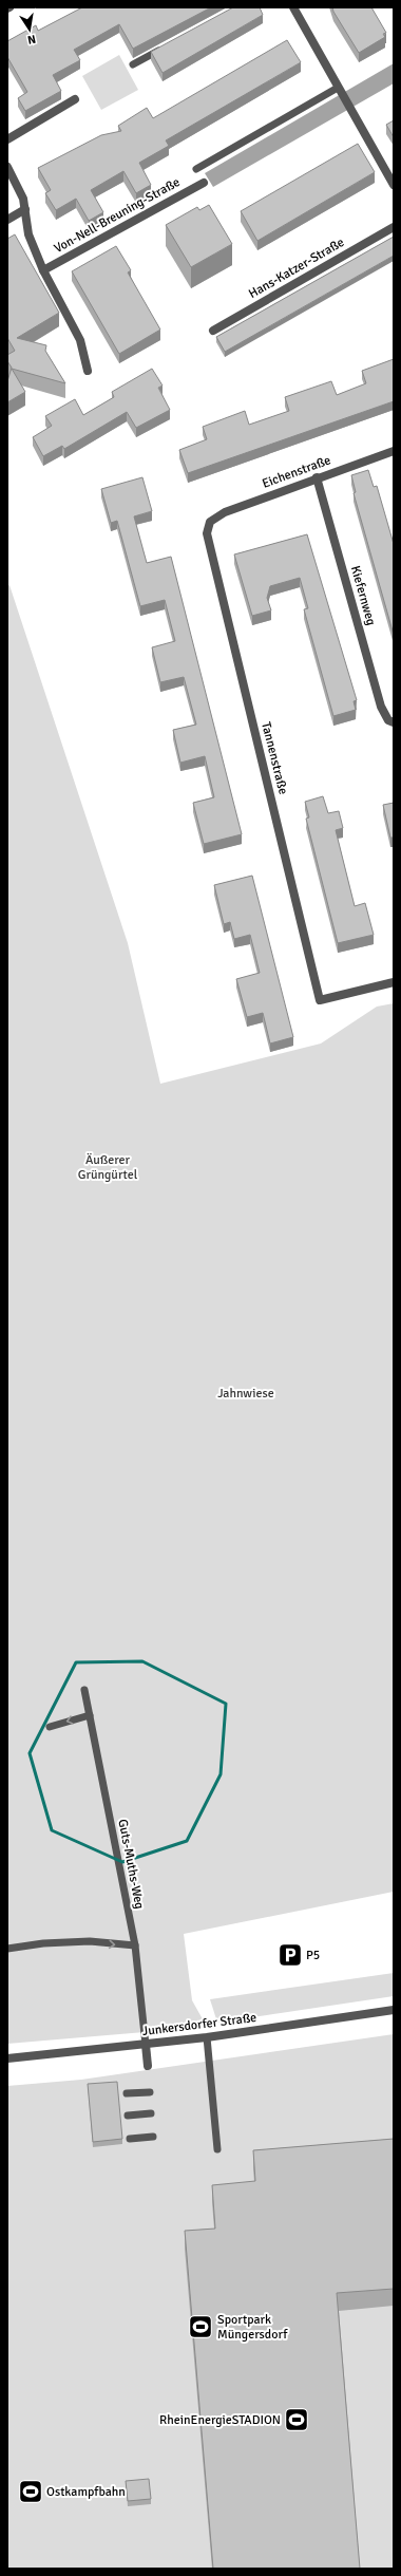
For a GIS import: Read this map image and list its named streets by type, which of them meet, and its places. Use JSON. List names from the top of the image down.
{
  "streets": {
    "street": [
      "Von-Nell-Breuning-Straße",
      "Hans-Katzer-Straße",
      "Eichenstraße",
      "Kiefernweg",
      "Tannenstraße",
      "Junkersdorfer Straße"
    ],
    "lane": ["Guts-Muths-Weg"]
  },
  "crossings": [
    ["Eichenstraße", "Kiefernweg"],
    ["Eichenstraße", "Tannenstraße"],
    ["Guts-Muths-Weg", "Junkersdorfer Straße"]
  ],
  "parks": ["Äußerer Grüngürtel", "Jahnwiese"],
  "places": {
    "parking": ["P5"],
    "sports": ["Sportpark Müngersdorf", "RheinEnergieSTADION", "Ostkampfbahn"]
  },
  "north": "bottom"
}
